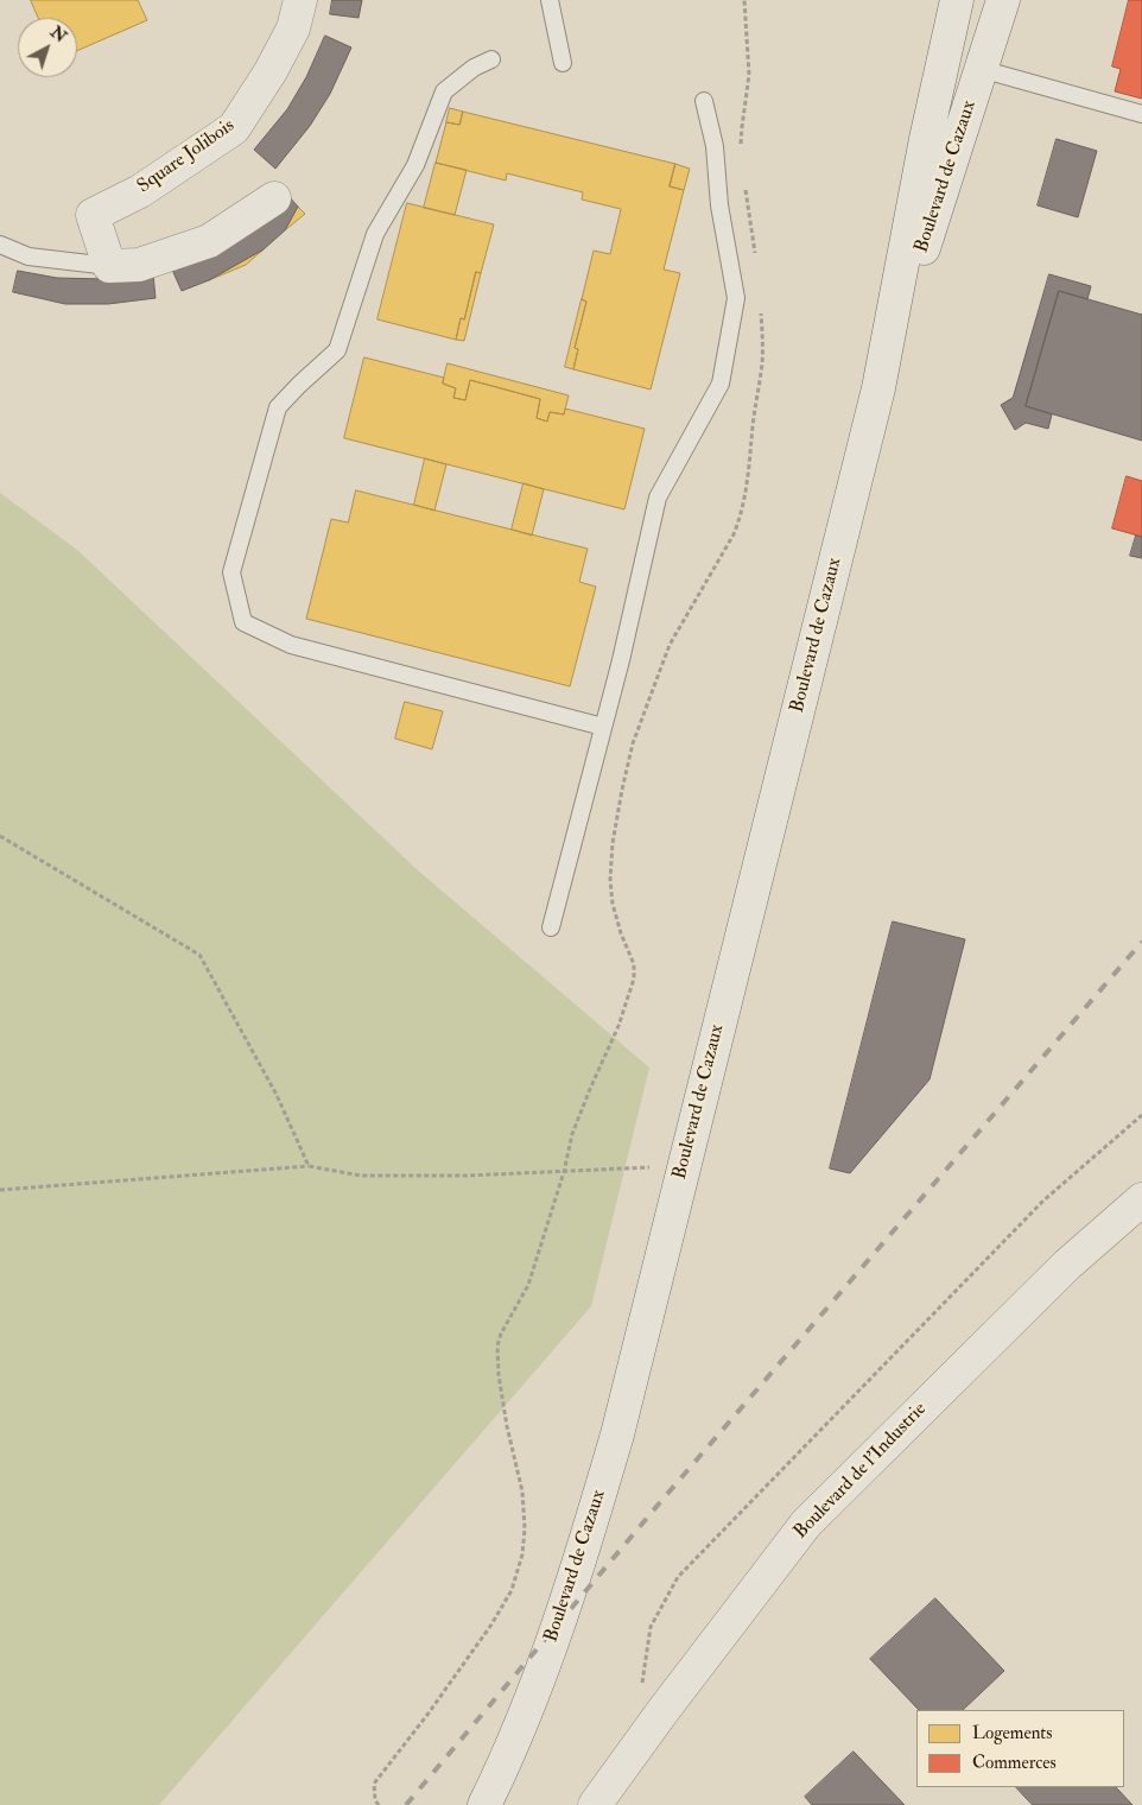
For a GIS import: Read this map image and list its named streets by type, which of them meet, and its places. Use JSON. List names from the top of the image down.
{
  "streets": {
    "main road": ["Square Jolibois", "Boulevard de Cazaux", "Boulevard de l'Industrie"]
  },
  "legend": ["Logements", "Commerces"],
  "north": "top right"
}
